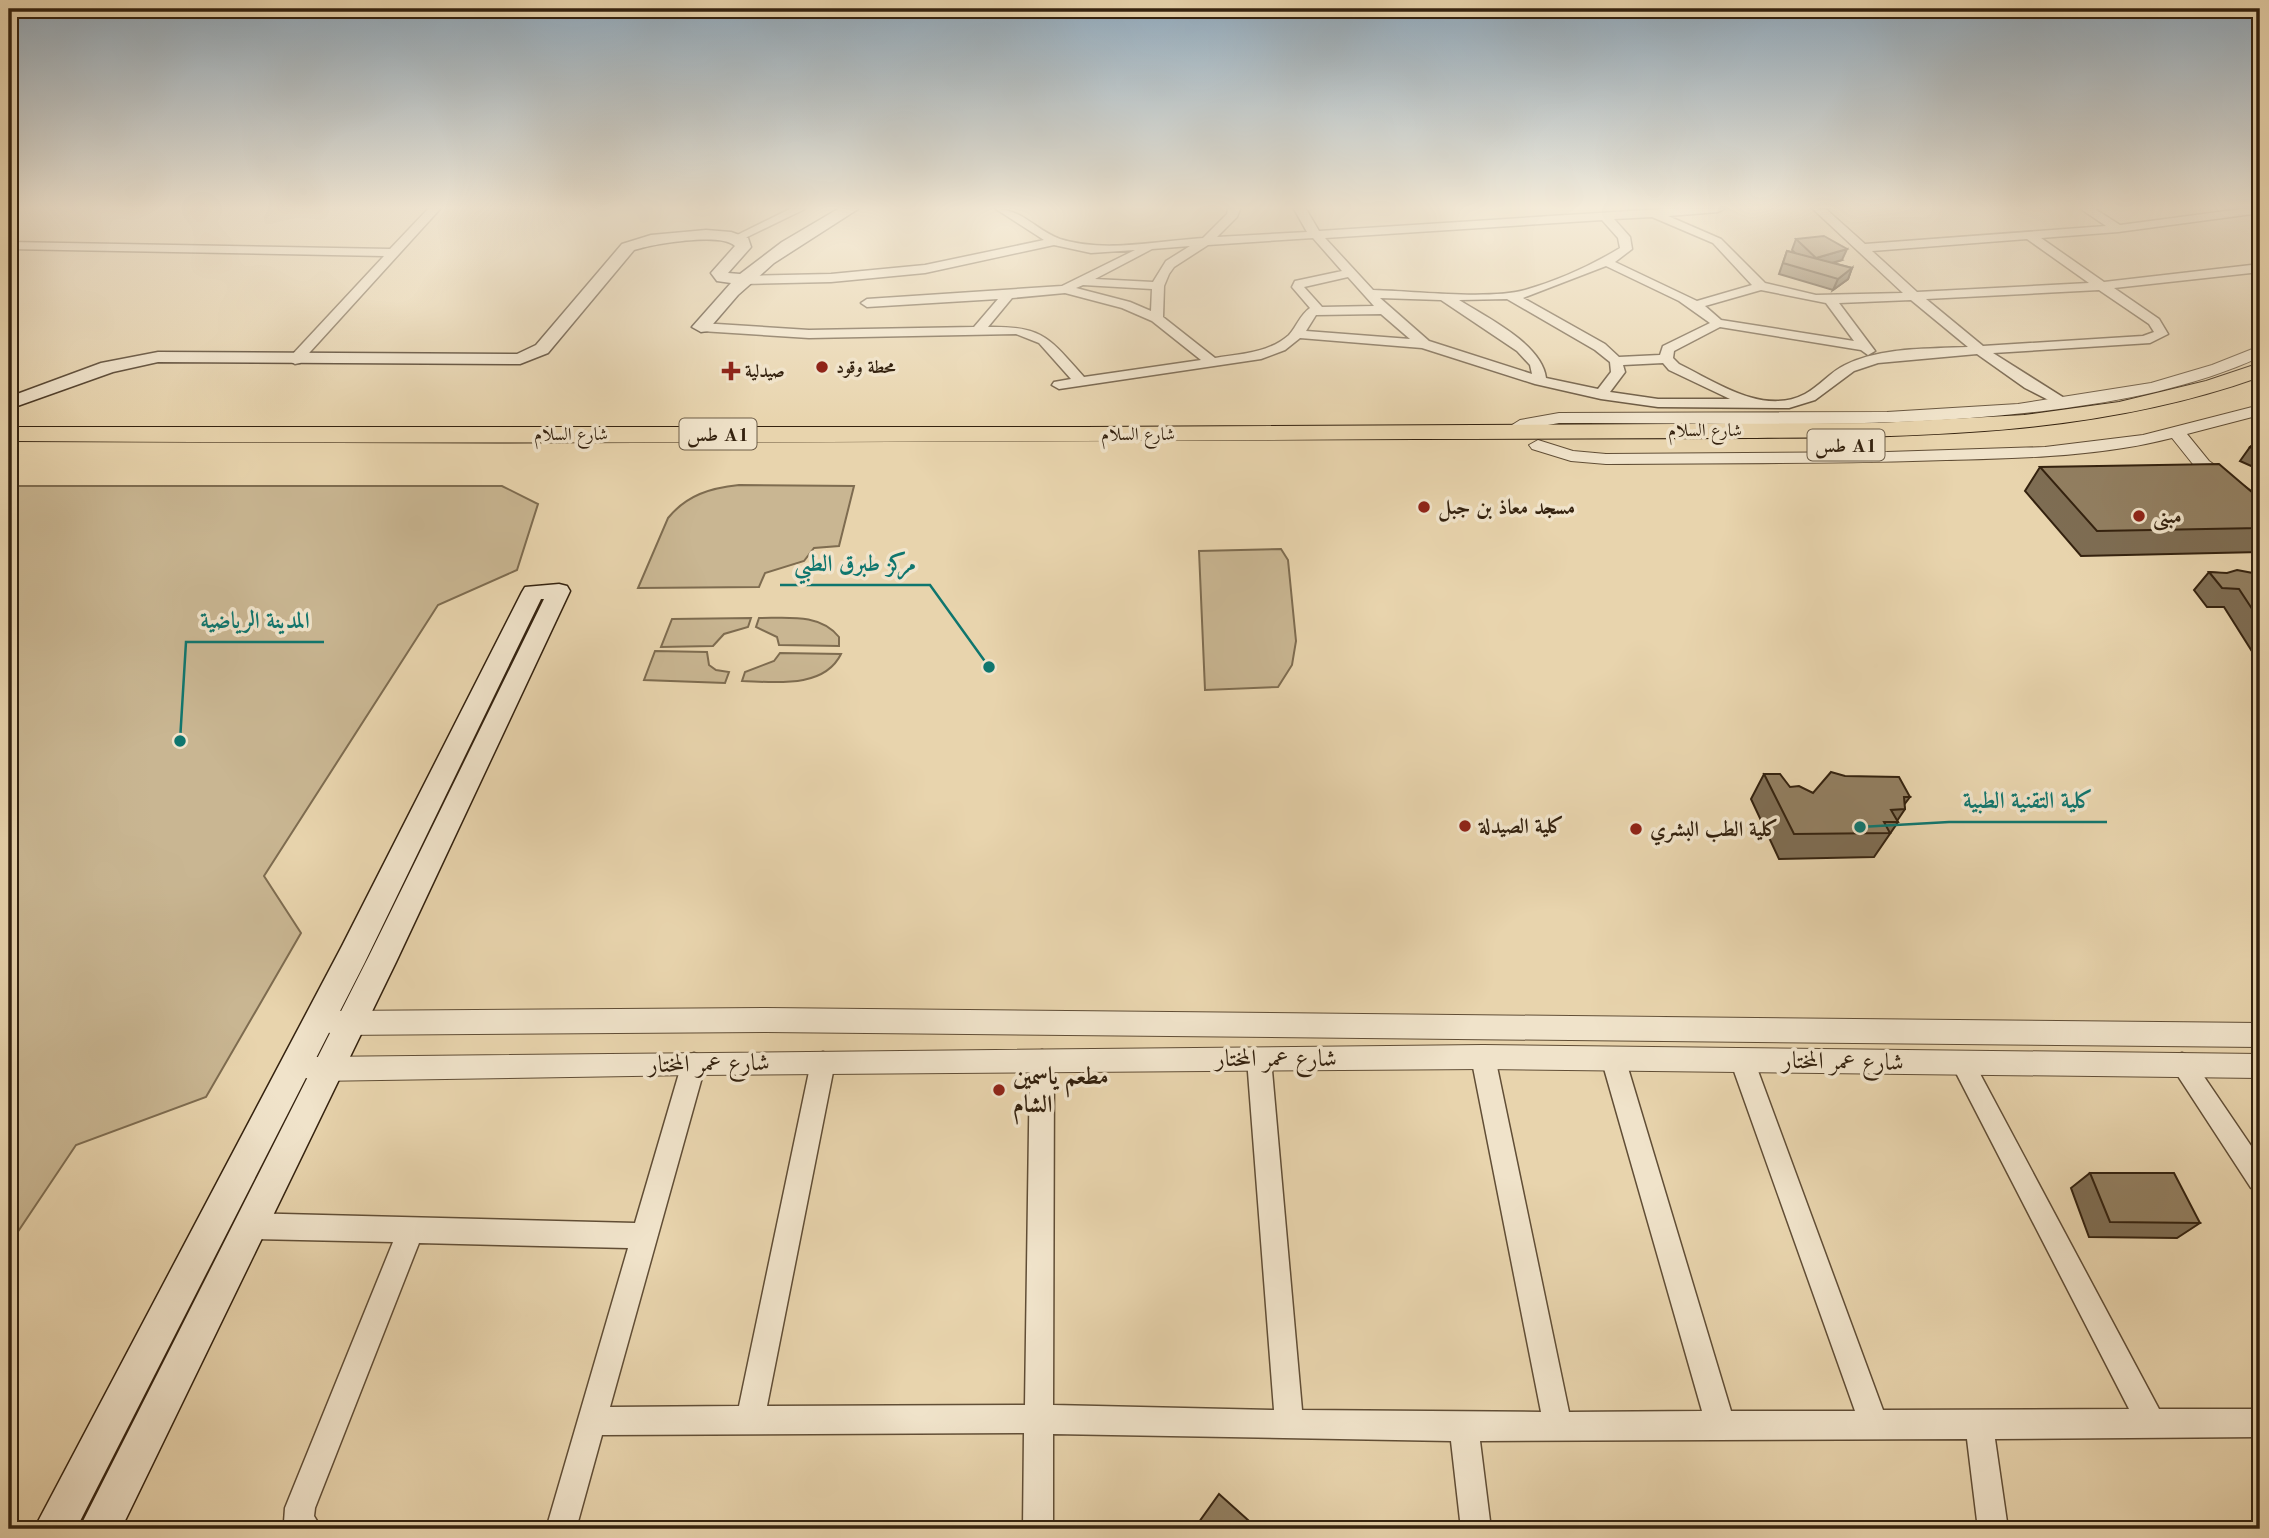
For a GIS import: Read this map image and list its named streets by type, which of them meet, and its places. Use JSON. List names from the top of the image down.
{
  "streets": {
    "highway": ["شارع السلام", "طس A1"],
    "street": ["شارع عمر المختار"]
  },
  "places": {
    "other": [
      "محطة وقود",
      "مسجد معاذ بن جبل",
      "مبنى",
      "مركز طبرق الطبي",
      "المدينة الرياضية",
      "كلية الصيدلة",
      "كلية التقنية الطبية",
      "كلية الطب البشري",
      "مطعم ياسمين الشام"
    ],
    "health": ["صيدلية"]
  }
}
